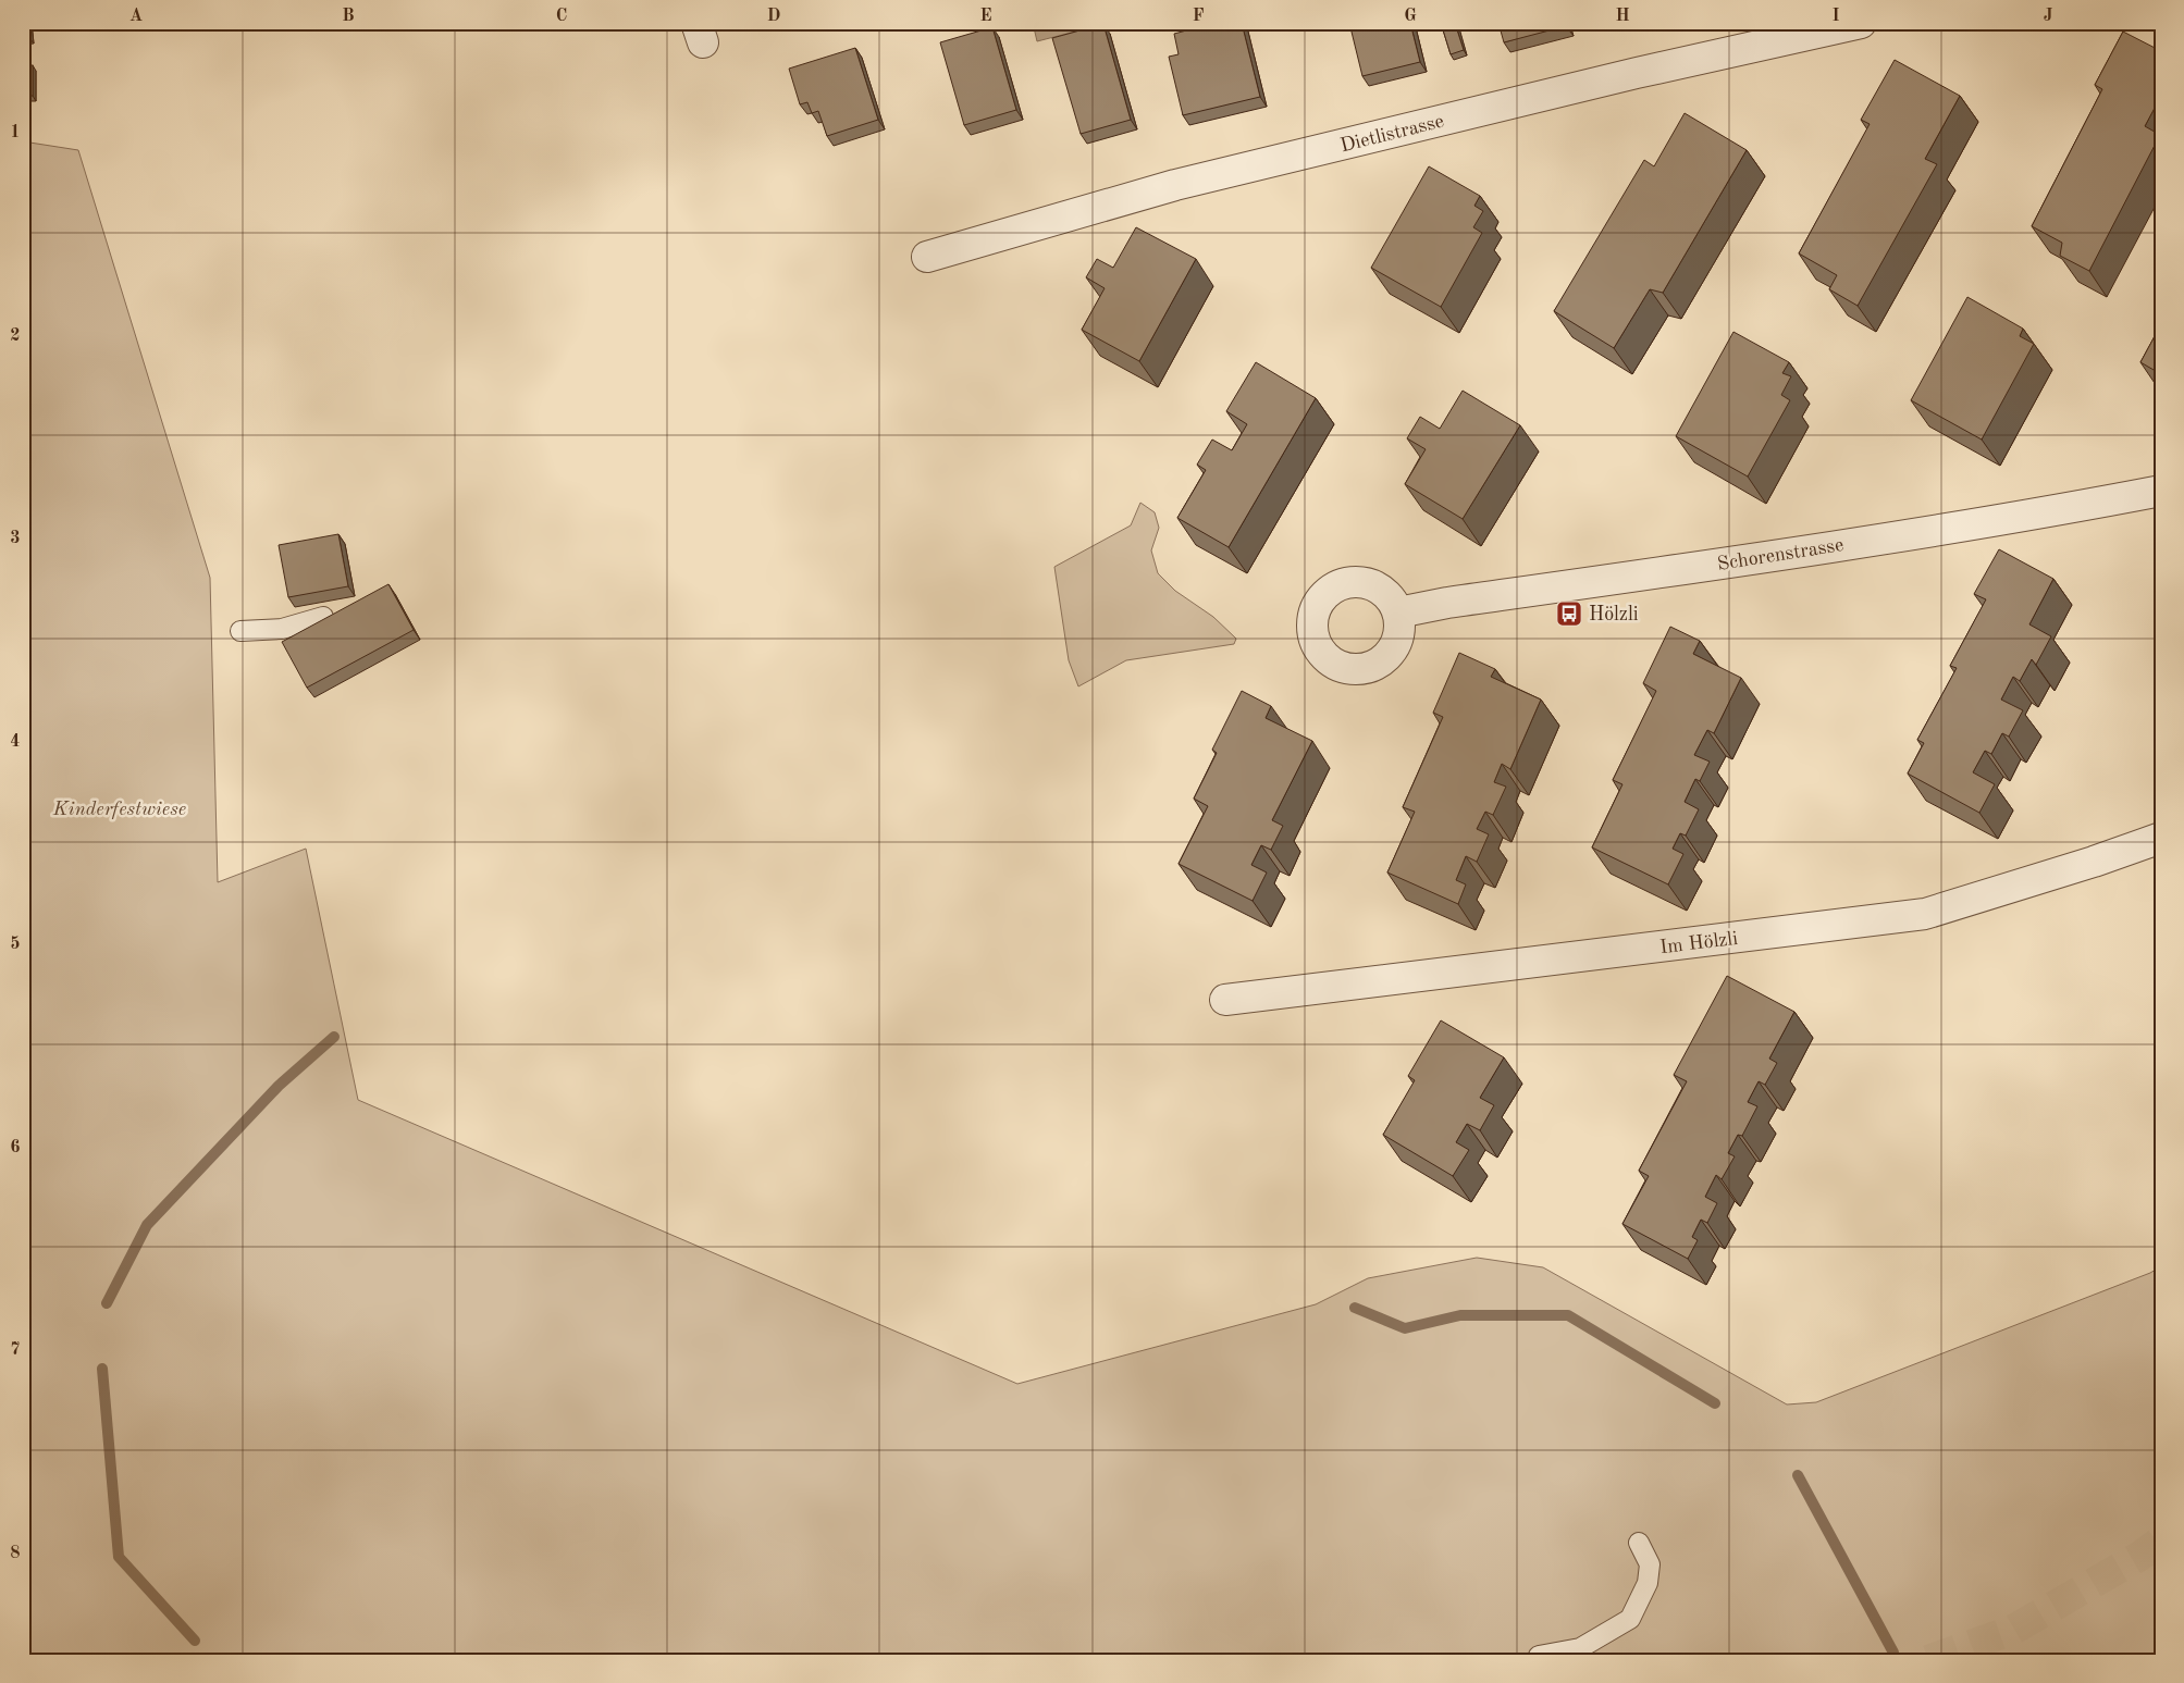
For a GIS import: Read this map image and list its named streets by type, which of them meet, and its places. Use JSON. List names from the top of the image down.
{
  "streets": {
    "street": ["Dietlistrasse", "Schorenstrasse", "Im Hölzli"]
  },
  "parks": ["Kinderfestwiese"],
  "places": {
    "bus stop": ["Hölzli"]
  },
  "grid": {
    "columns": [
      "A",
      "B",
      "C",
      "D",
      "E",
      "F",
      "G",
      "H",
      "I",
      "J"
    ],
    "rows": [
      "1",
      "2",
      "3",
      "4",
      "5",
      "6",
      "7",
      "8"
    ]
  }
}
